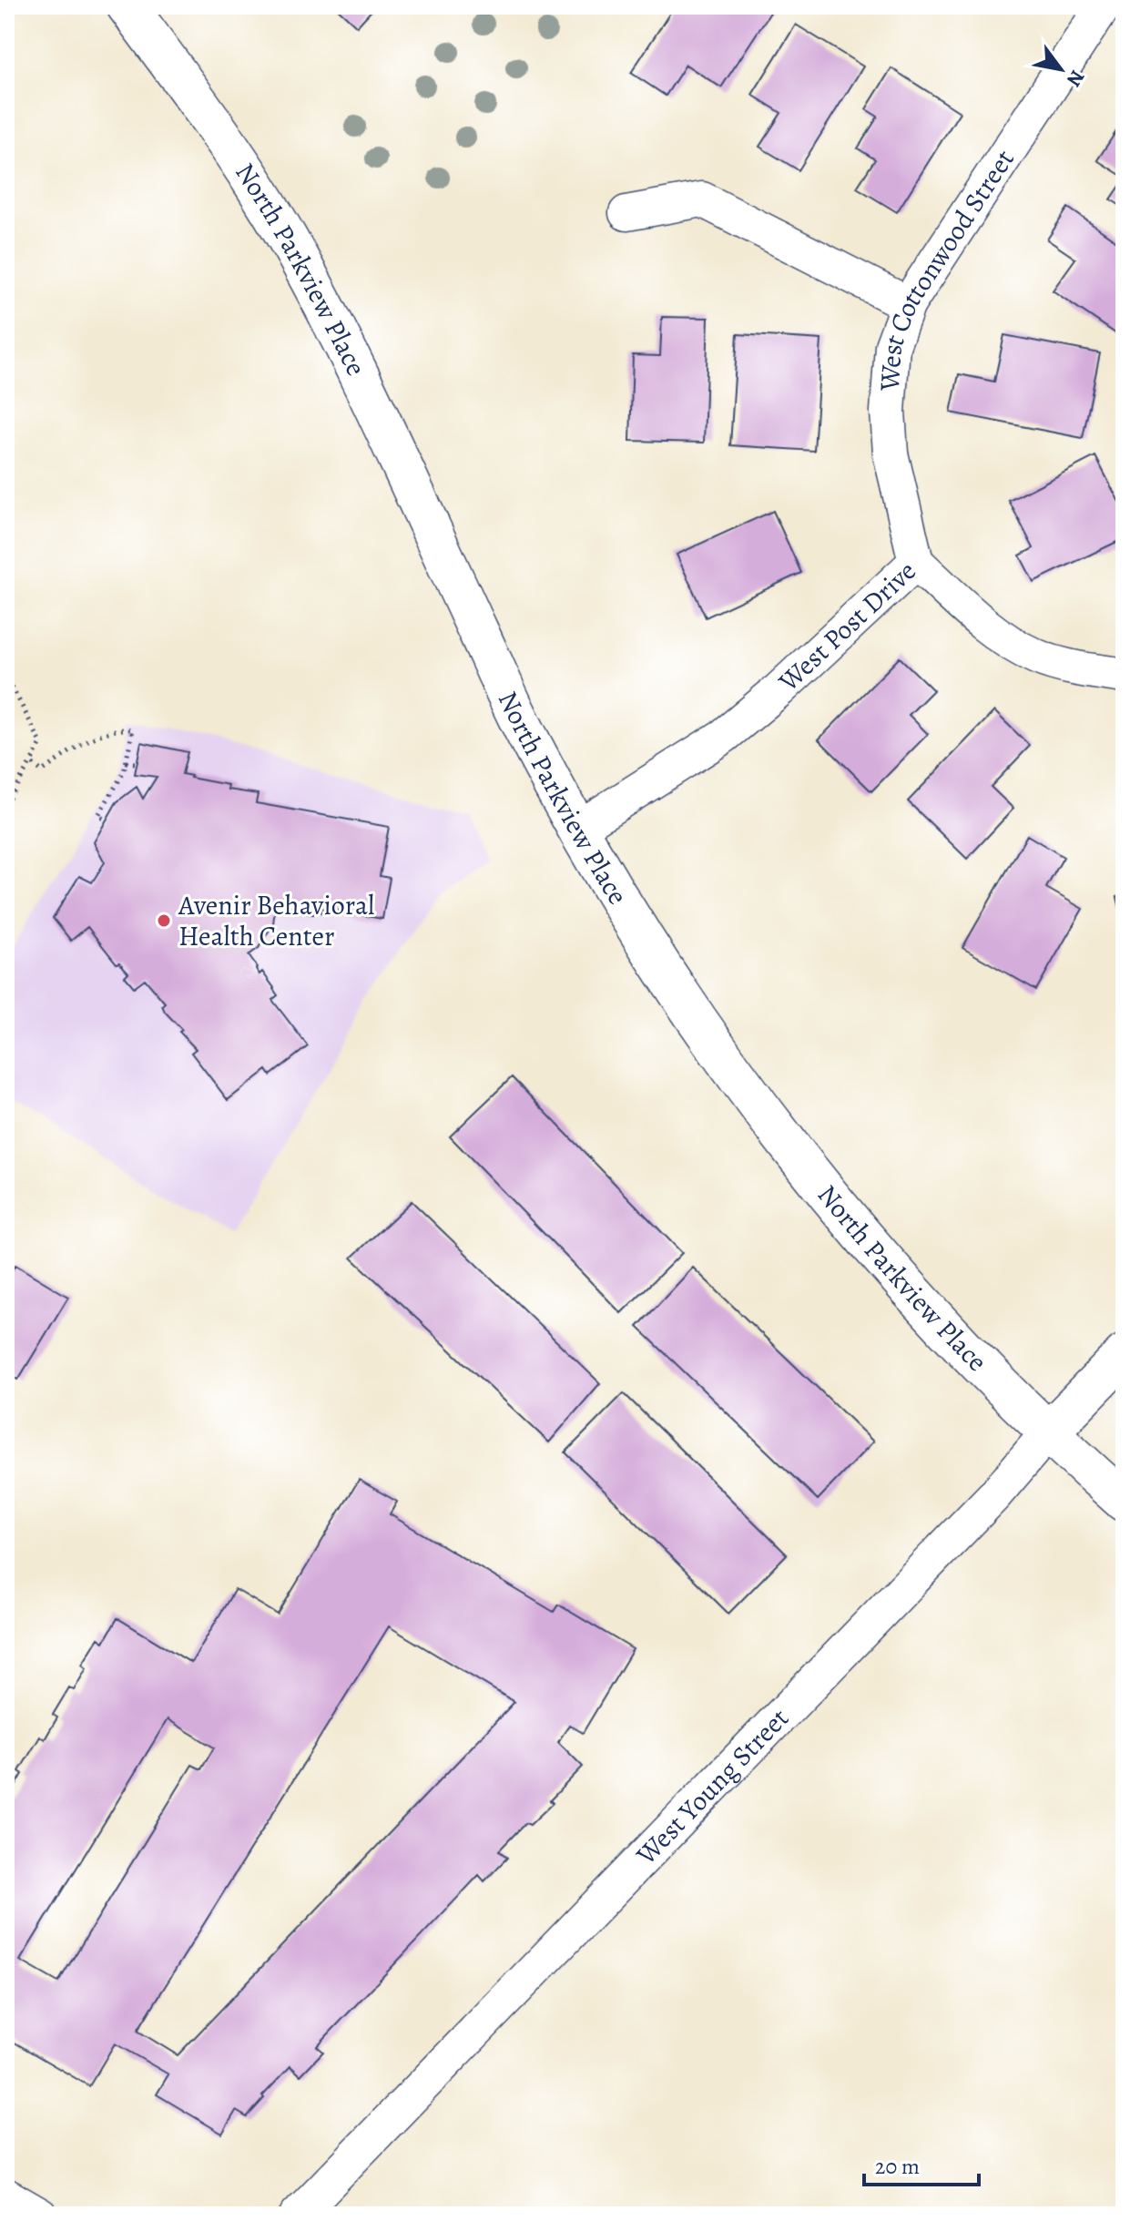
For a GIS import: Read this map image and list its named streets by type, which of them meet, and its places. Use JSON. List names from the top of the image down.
{
  "streets": {
    "street": [
      "North Parkview Place",
      "West Cottonwood Street",
      "West Post Drive",
      "West Young Street"
    ]
  },
  "crossings": [
    ["North Parkview Place", "West Post Drive"],
    ["North Parkview Place", "West Young Street"],
    ["West Cottonwood Street", "West Post Drive"]
  ],
  "places": ["Avenir Behavioral Health Center"],
  "scale_bar": "20 m",
  "north": "bottom right"
}
